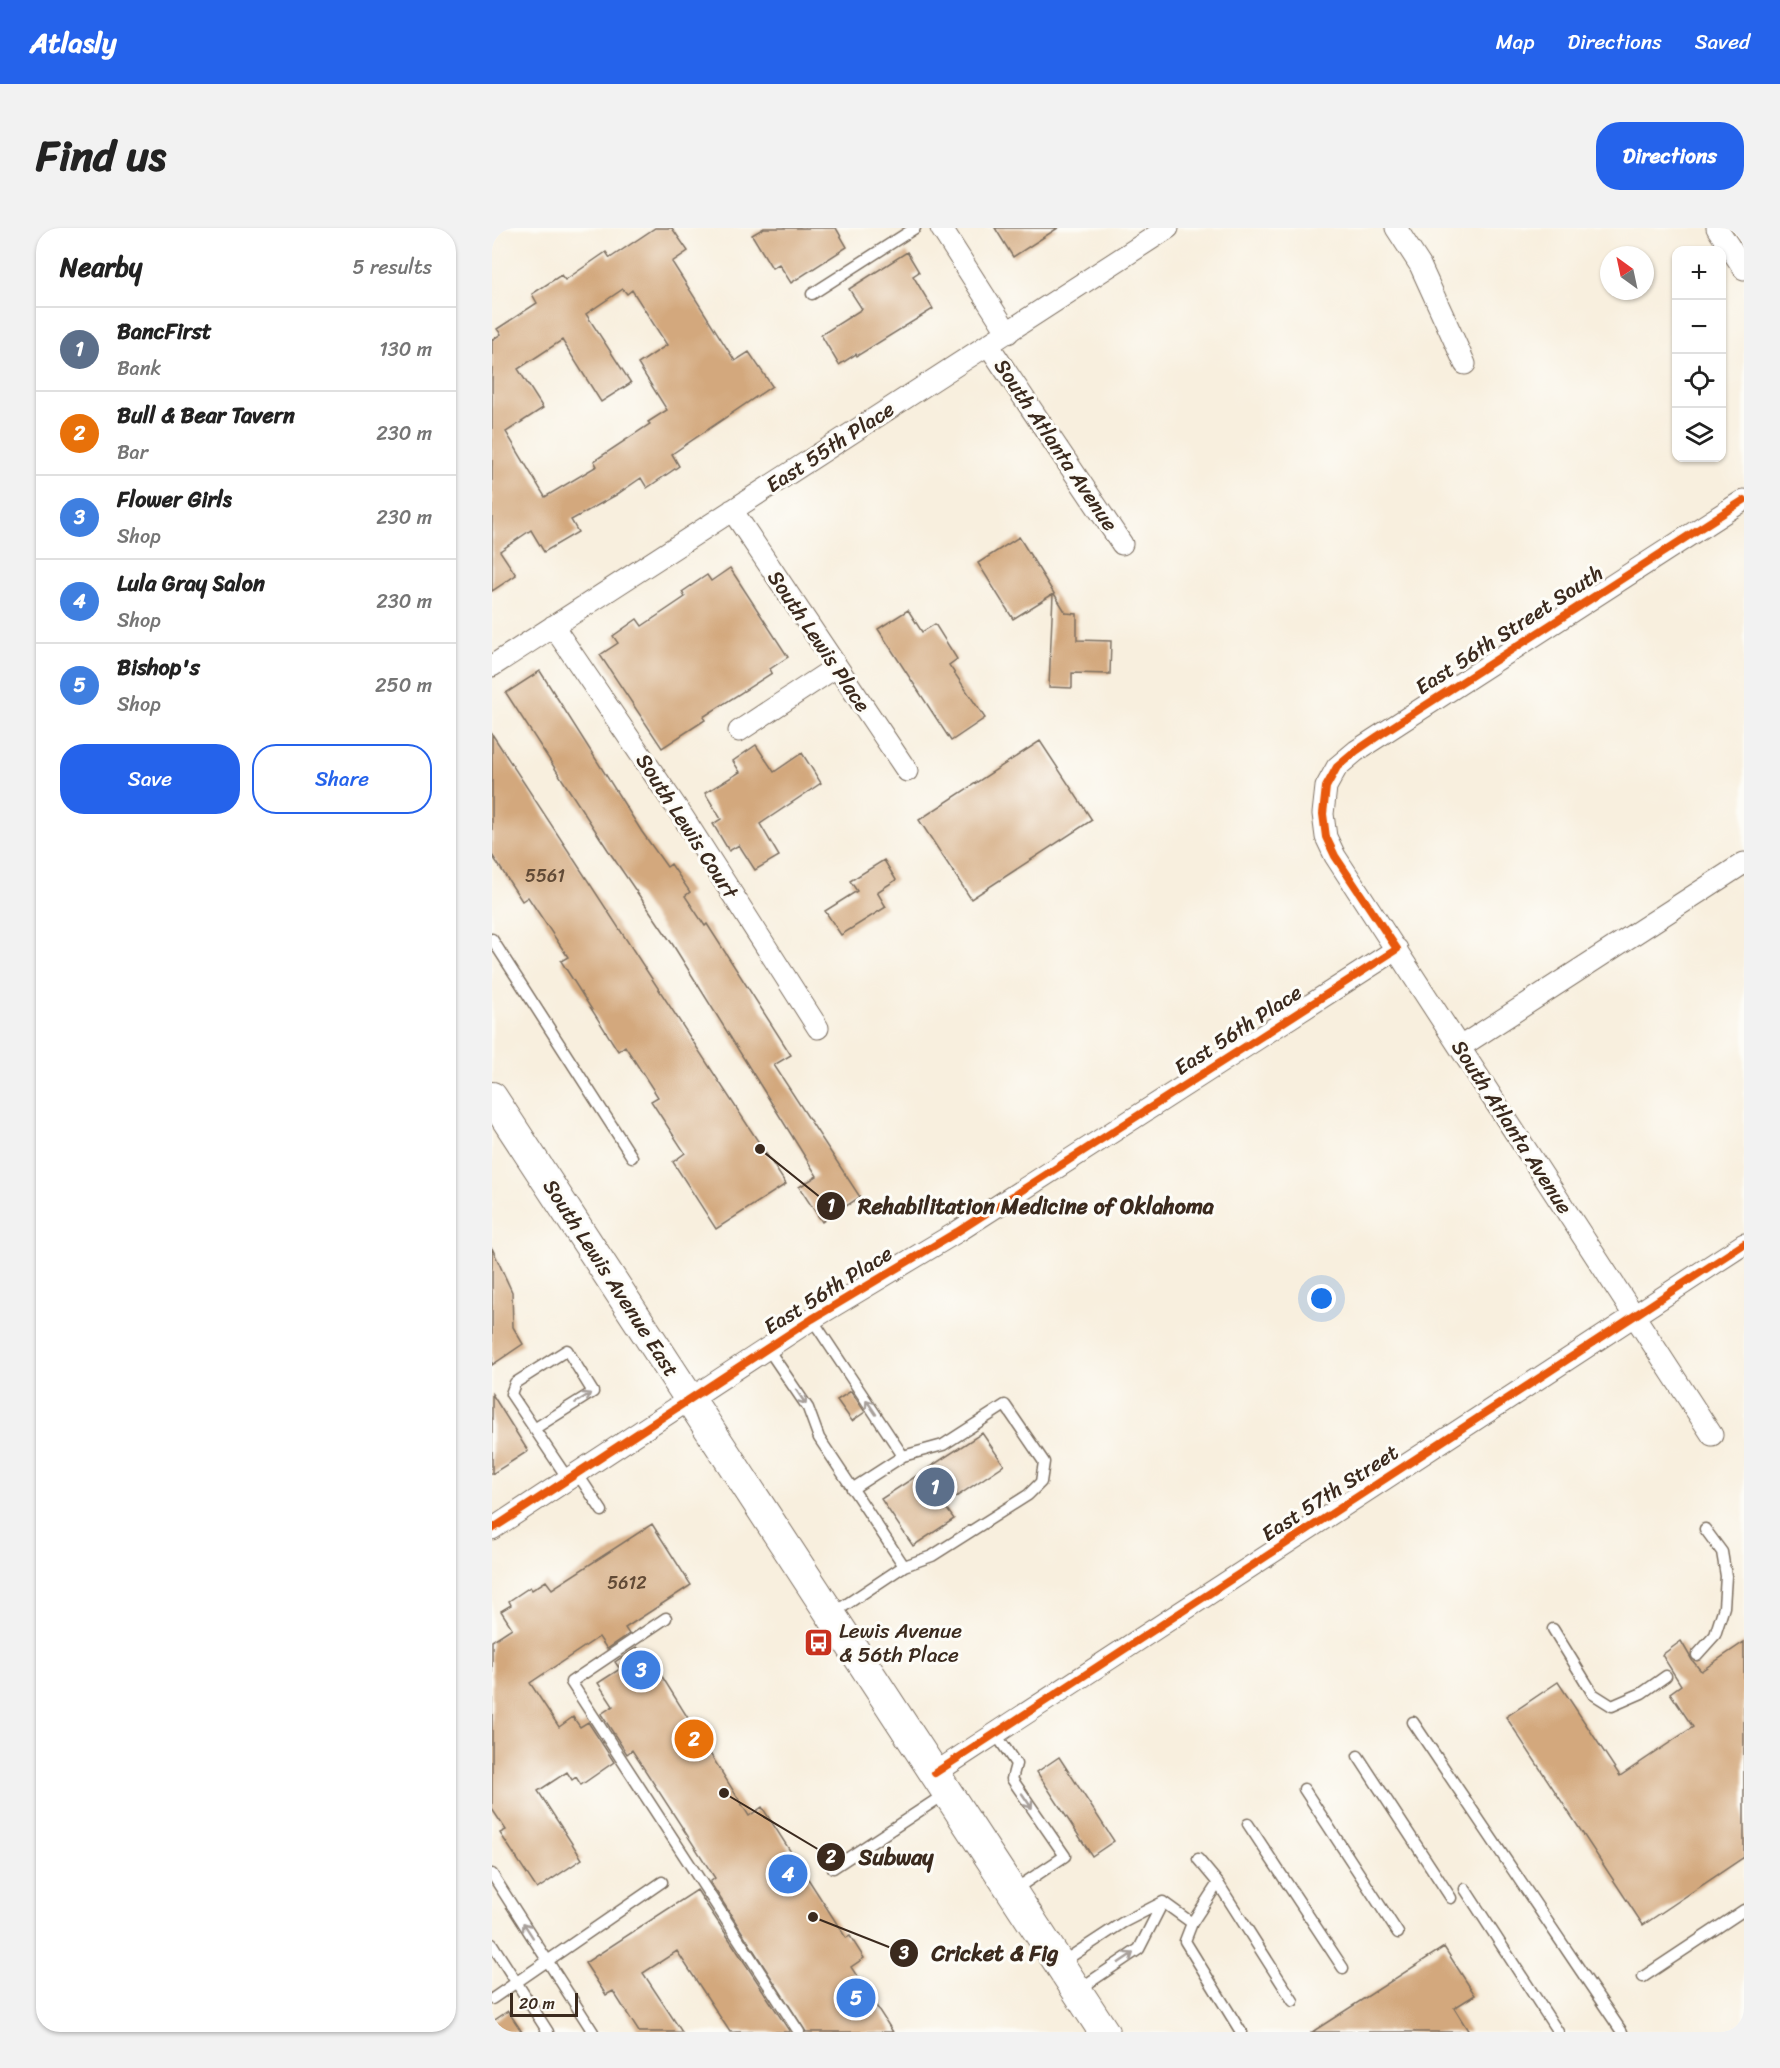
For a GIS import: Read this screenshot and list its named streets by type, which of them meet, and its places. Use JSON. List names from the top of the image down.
{
  "streets": {
    "main road": ["South Lewis Avenue East"],
    "street": [
      "South Atlanta Avenue",
      "East 55th Place",
      "East 56th Street South",
      "South Lewis Place",
      "South Lewis Court",
      "East 56th Place",
      "East 57th Street"
    ]
  },
  "crossings": [
    ["South Atlanta Avenue", "East 55th Place"],
    ["South Atlanta Avenue", "East 56th Street South"],
    ["South Atlanta Avenue", "East 56th Place"],
    ["South Atlanta Avenue", "East 57th Street"],
    ["East 55th Place", "South Lewis Place"],
    ["East 55th Place", "South Lewis Court"],
    ["East 56th Place", "South Lewis Avenue East"],
    ["South Lewis Avenue East", "East 57th Street"]
  ],
  "places": {
    "other": ["Rehabilitation Medicine of Oklahoma", "Subway", "Cricket & Fig"],
    "bus stop": ["Lewis Avenue & 56th Place"]
  },
  "house_numbers": ["5561", "5612"],
  "scale_bar": "20 m",
  "north": "top left",
  "page": {
    "header": "Atlasly",
    "nav": ["Map", "Directions", "Saved"],
    "title": "Find us",
    "buttons": [
      "Directions",
      ["Save", "Share"]
    ],
    "heading": ["Nearby", "5 results"],
    "map_buttons": ["+", "−"],
    "list": [
      {
        "mark": "1",
        "name": "BancFirst",
        "note": "Bank",
        "value": "130 m"
      },
      {
        "mark": "2",
        "name": "Bull & Bear Tavern",
        "note": "Bar",
        "value": "230 m"
      },
      {
        "mark": "3",
        "name": "Flower Girls",
        "note": "Shop",
        "value": "230 m"
      },
      {
        "mark": "4",
        "name": "Lula Gray Salon",
        "note": "Shop",
        "value": "230 m"
      },
      {
        "mark": "5",
        "name": "Bishop's",
        "note": "Shop",
        "value": "250 m"
      }
    ],
    "pins": [
      "1",
      "3",
      "2",
      "4",
      "5"
    ],
    "scale": "20 m"
  }
}
